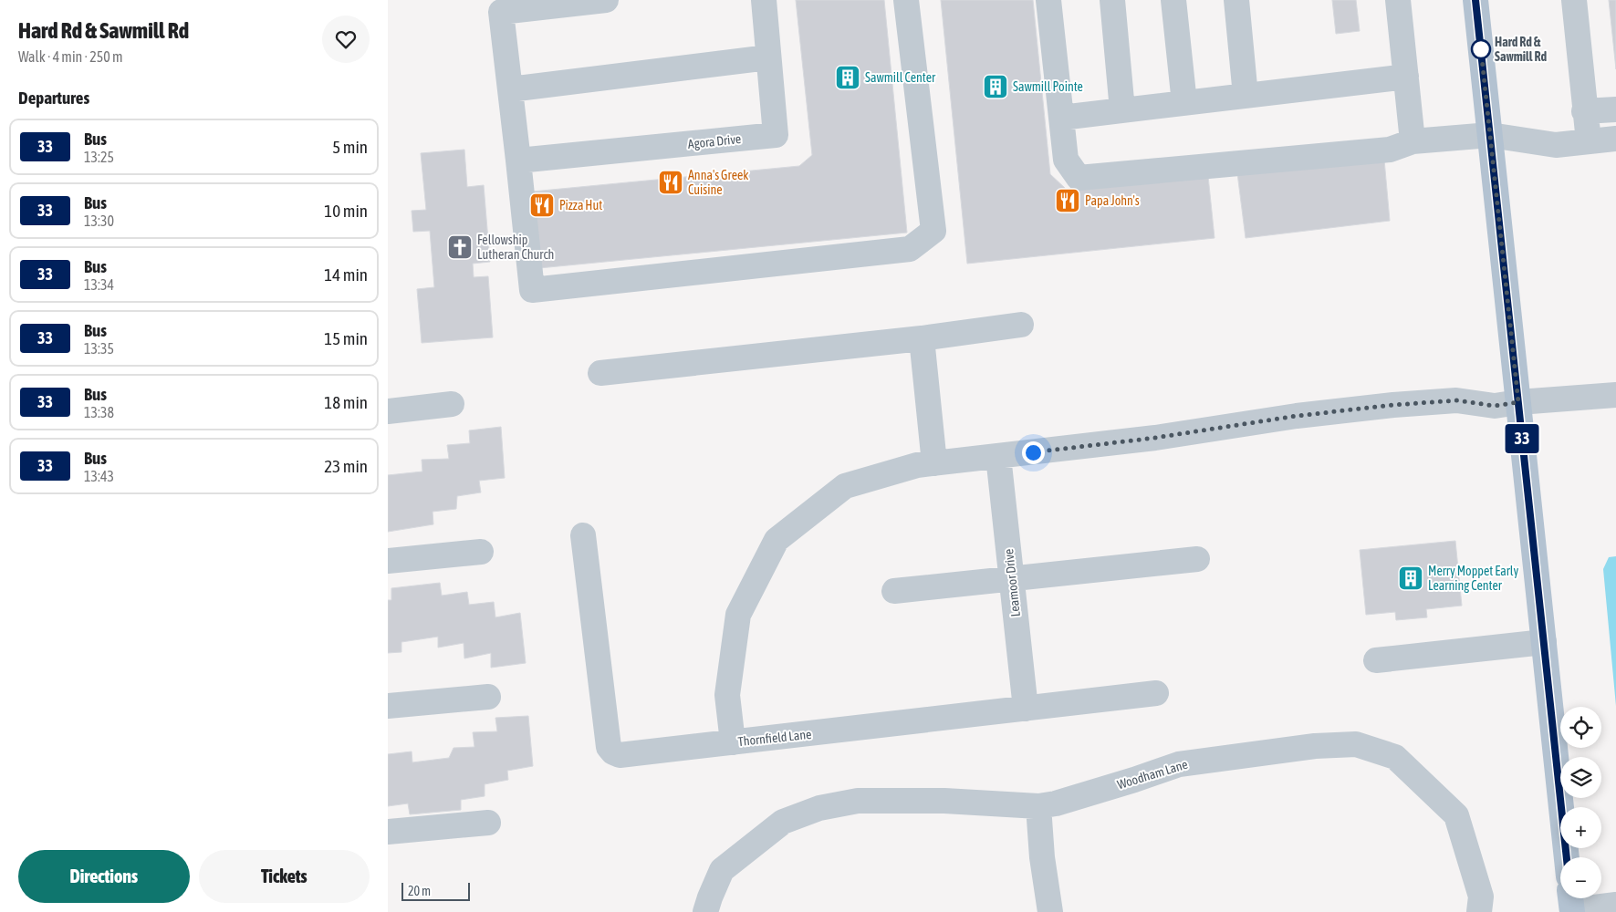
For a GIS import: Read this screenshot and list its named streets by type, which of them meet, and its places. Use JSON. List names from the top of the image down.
{
  "streets": {
    "street": [
      "Agora Drive",
      "Leamoor Drive",
      "Thornfield Lane",
      "Woodham Lane"
    ]
  },
  "crossings": [
    ["Leamoor Drive", "Thornfield Lane"]
  ],
  "places": {
    "other": ["Hard Rd & Sawmill Rd"],
    "building": ["Sawmill Center", "Sawmill Pointe", "Merry Moppet Early Learning Center"],
    "restaurant": ["Anna's Greek Cuisine", "Papa John's", "Pizza Hut"],
    "church": ["Fellowship Lutheran Church"]
  },
  "lines": ["bus line 33"],
  "scale_bar": "20 m",
  "page": {
    "heading": [
      ["Hard Rd & Sawmill Rd", "Walk · 4 min · 250 m"],
      "Departures"
    ],
    "on_map": "33",
    "list": [
      {
        "mark": "33",
        "name": "Bus",
        "note": "13:25",
        "value": "5 min"
      },
      {
        "mark": "33",
        "name": "Bus",
        "note": "13:30",
        "value": "10 min"
      },
      {
        "mark": "33",
        "name": "Bus",
        "note": "13:34",
        "value": "14 min"
      },
      {
        "mark": "33",
        "name": "Bus",
        "note": "13:35",
        "value": "15 min"
      },
      {
        "mark": "33",
        "name": "Bus",
        "note": "13:38",
        "value": "18 min"
      },
      {
        "mark": "33",
        "name": "Bus",
        "note": "13:43",
        "value": "23 min"
      }
    ],
    "map_buttons": ["+", "−"],
    "buttons": ["Directions", "Tickets"],
    "scale": "20 m"
  }
}
